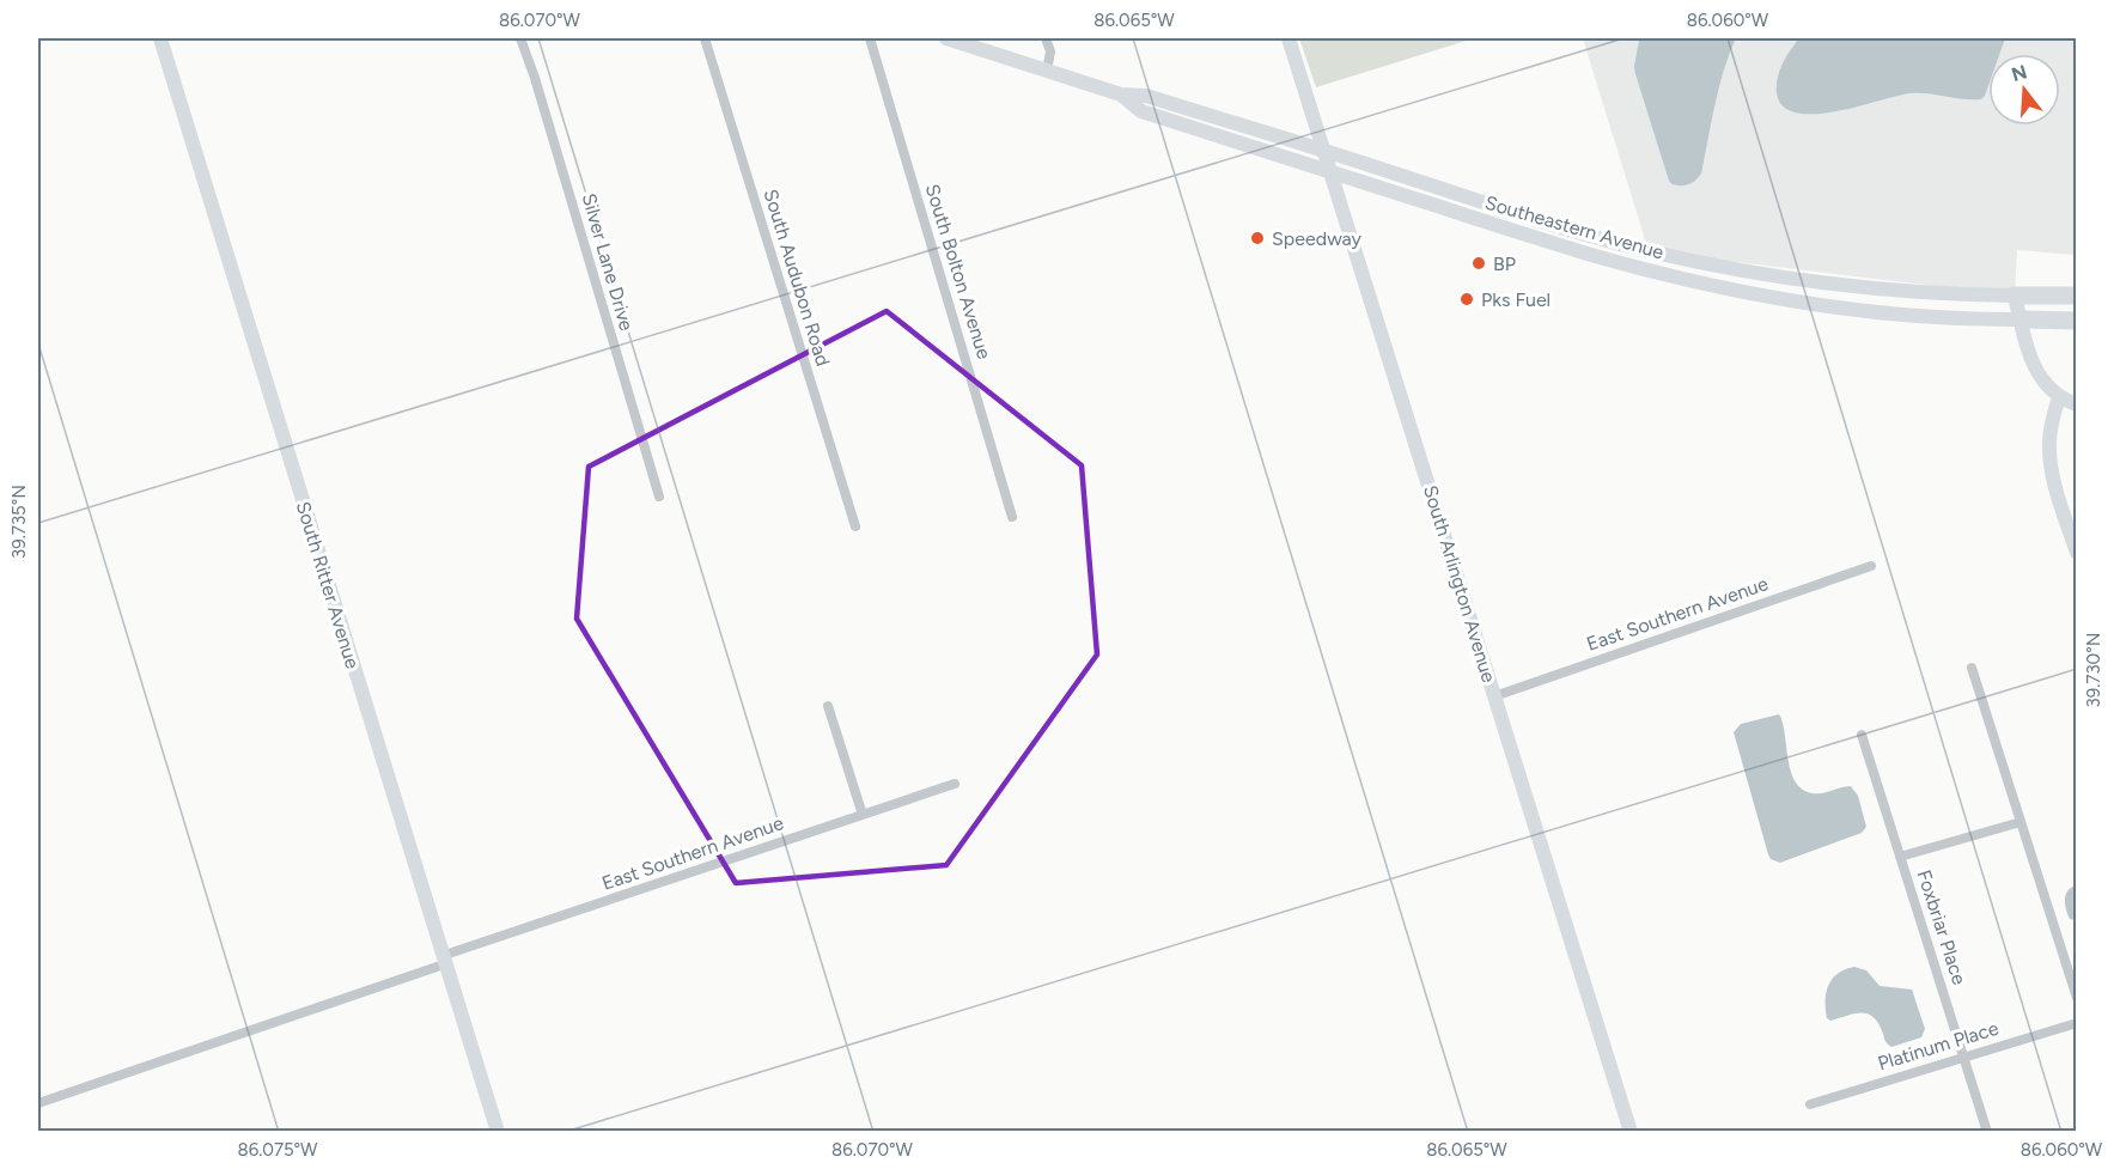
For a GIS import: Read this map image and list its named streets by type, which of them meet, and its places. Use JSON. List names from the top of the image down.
{
  "streets": {
    "main road": ["Southeastern Avenue", "South Arlington Avenue", "South Ritter Avenue"],
    "street": [
      "Silver Lane Drive",
      "South Bolton Avenue",
      "South Audubon Road",
      "East Southern Avenue",
      "Foxbriar Place",
      "Platinum Place"
    ]
  },
  "crossings": [
    ["Southeastern Avenue", "South Arlington Avenue"],
    ["South Arlington Avenue", "East Southern Avenue"],
    ["South Ritter Avenue", "East Southern Avenue"],
    ["Foxbriar Place", "Platinum Place"]
  ],
  "places": ["Speedway", "BP", "Pks Fuel"],
  "north": "top",
  "coordinates": [
    "86.070°W",
    "86.065°W",
    "86.060°W",
    "39.735°N",
    "39.730°N",
    "86.075°W"
  ]
}
